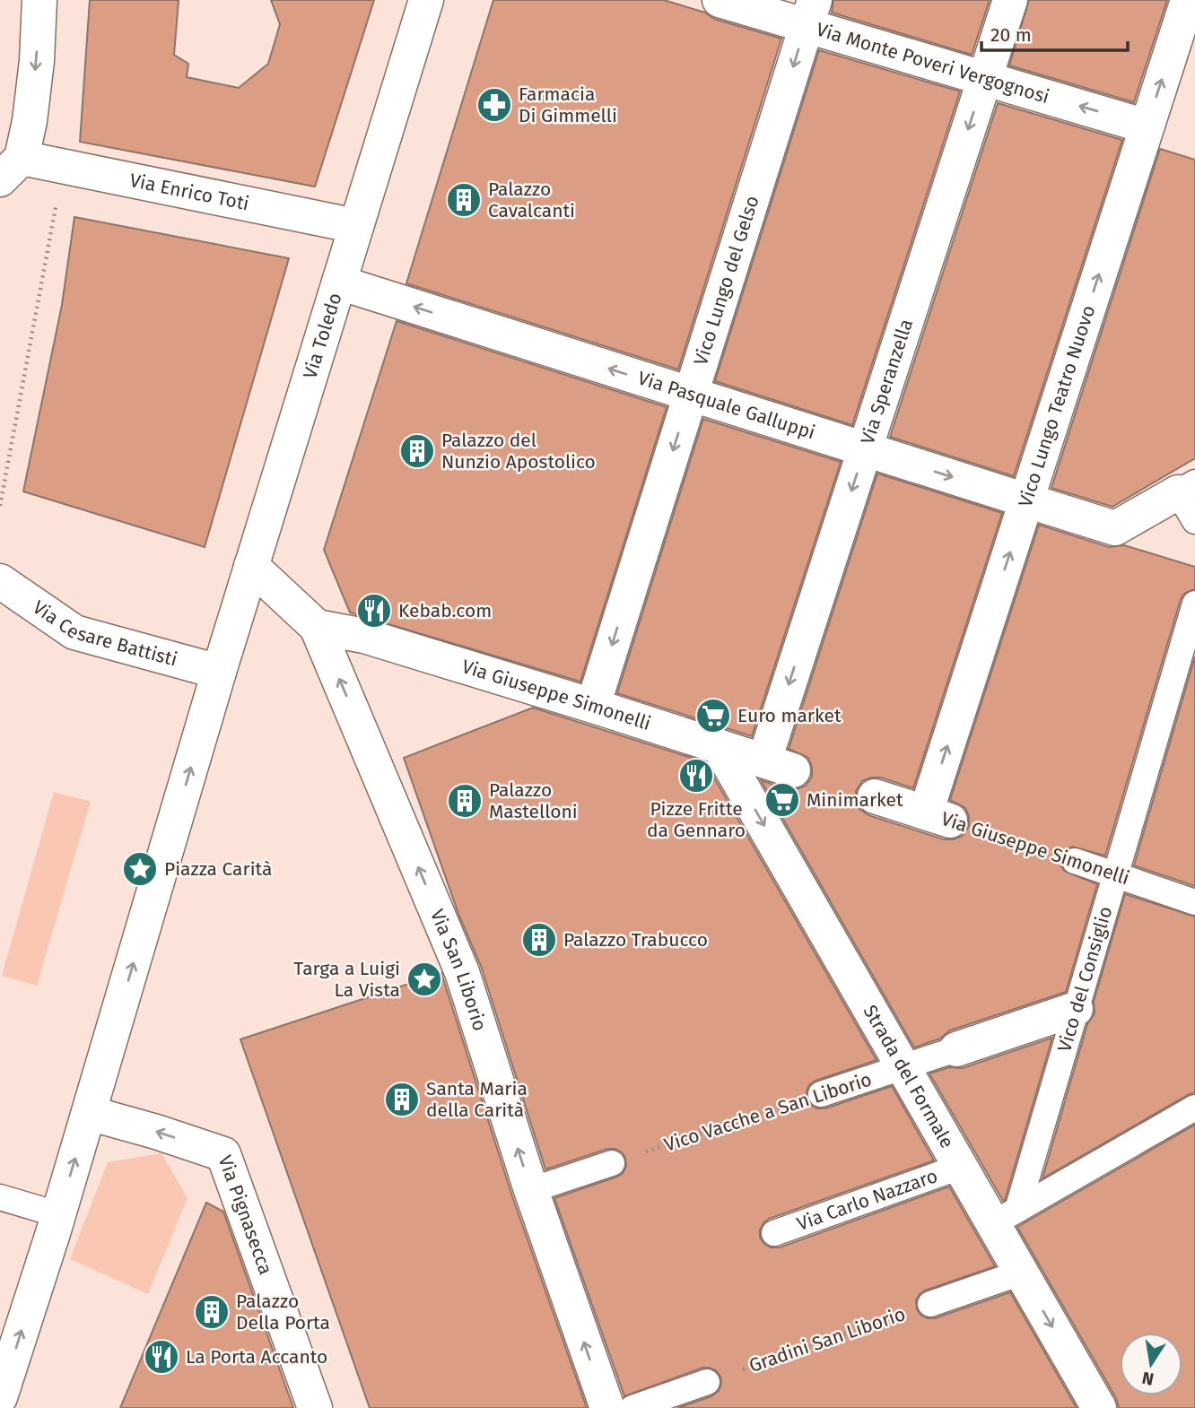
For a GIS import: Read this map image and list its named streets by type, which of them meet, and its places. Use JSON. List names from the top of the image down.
{
  "streets": {
    "street": [
      "Via Monte Poveri Vergognosi",
      "Via Enrico Toti",
      "Vico Lungo del Gelso",
      "Via Toledo",
      "Via Speranzella",
      "Via Pasquale Galluppi",
      "Vico Lungo Teatro Nuovo",
      "Via Cesare Battisti",
      "Via Giuseppe Simonelli",
      "Via San Liborio",
      "Strada del Formale",
      "Vico Vacche a San Liborio",
      "Via Pignasecca"
    ],
    "lane": ["Vico del Consiglio", "Via Carlo Nazzaro", "Gradini San Liborio"]
  },
  "crossings": [
    ["Via Monte Poveri Vergognosi", "Vico Lungo del Gelso"],
    ["Via Monte Poveri Vergognosi", "Via Speranzella"],
    ["Via Monte Poveri Vergognosi", "Vico Lungo Teatro Nuovo"],
    ["Via Enrico Toti", "Via Toledo"],
    ["Vico Lungo del Gelso", "Via Pasquale Galluppi"],
    ["Vico Lungo del Gelso", "Via Giuseppe Simonelli"],
    ["Via Toledo", "Via Pasquale Galluppi"],
    ["Via Toledo", "Via Cesare Battisti"],
    ["Via Toledo", "Via San Liborio"],
    ["Via Speranzella", "Via Pasquale Galluppi"],
    ["Via Speranzella", "Via Giuseppe Simonelli"],
    ["Via Pasquale Galluppi", "Vico Lungo Teatro Nuovo"],
    ["Vico Lungo Teatro Nuovo", "Via Giuseppe Simonelli"],
    ["Via Giuseppe Simonelli", "Via San Liborio"],
    ["Via Giuseppe Simonelli", "Vico del Consiglio"],
    ["Via Giuseppe Simonelli", "Strada del Formale"],
    ["Vico del Consiglio", "Strada del Formale"],
    ["Vico del Consiglio", "Vico Vacche a San Liborio"],
    ["Strada del Formale", "Vico Vacche a San Liborio"],
    ["Strada del Formale", "Via Carlo Nazzaro"],
    ["Strada del Formale", "Gradini San Liborio"]
  ],
  "one_way": [
    "Via Monte Poveri Vergognosi",
    "Vico Lungo del Gelso",
    "Via Speranzella",
    "Vico Lungo Teatro Nuovo",
    "Via San Liborio",
    "Strada del Formale",
    "Via Pignasecca"
  ],
  "places": {
    "pharmacy": ["Farmacia Di Gimmelli"],
    "building": [
      "Palazzo Cavalcanti",
      "Palazzo del Nunzio Apostolico",
      "Palazzo Mastelloni",
      "Palazzo Trabucco",
      "Santa Maria della Carità",
      "Palazzo Della Porta"
    ],
    "restaurant": ["Kebab.com", "Pizze Fritte da Gennaro", "La Porta Accanto"],
    "supermarket": ["Euro market", "Minimarket"],
    "place": ["Piazza Carità", "Targa a Luigi La Vista"]
  },
  "scale_bar": "20 m",
  "north": "bottom"
}
